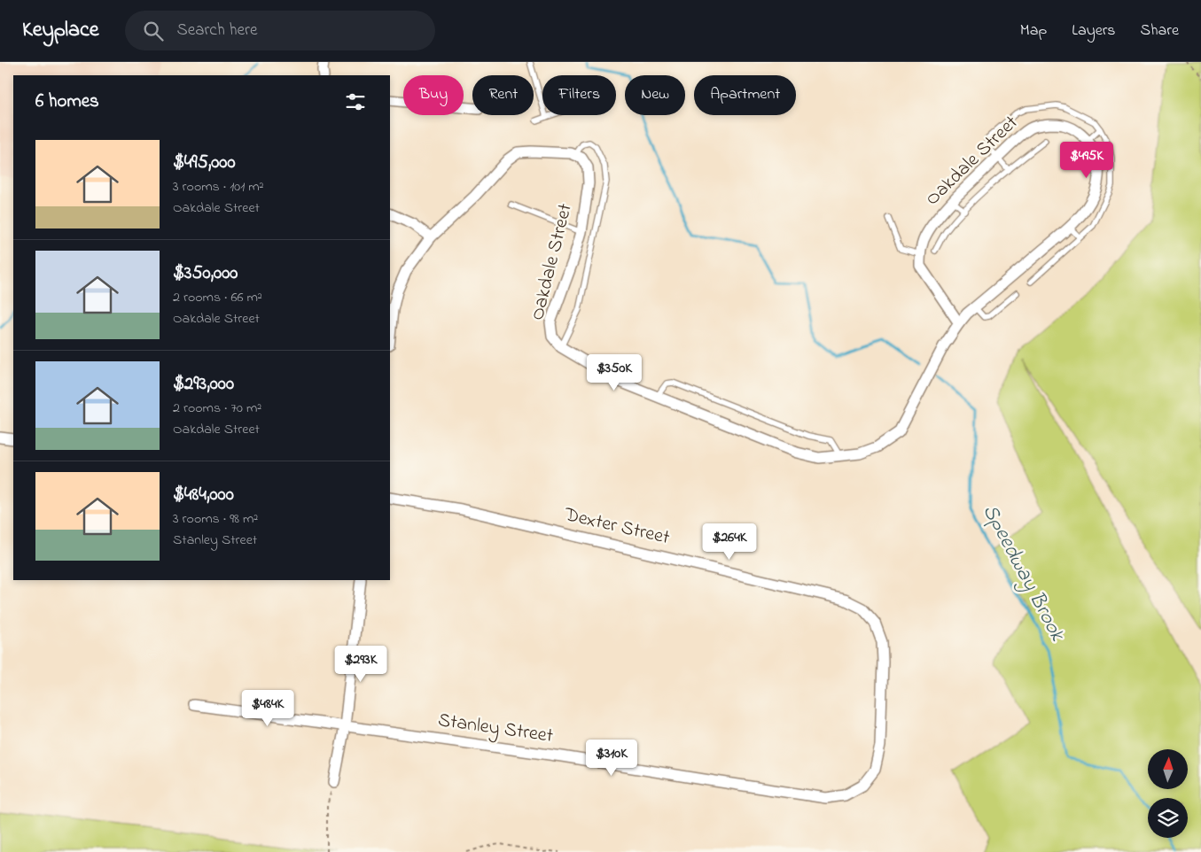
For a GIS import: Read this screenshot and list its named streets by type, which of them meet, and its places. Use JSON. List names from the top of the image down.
{
  "streets": {
    "street": ["Oakdale Street", "Dexter Street", "Stanley Street"]
  },
  "crossings": [
    ["Dexter Street", "Stanley Street"]
  ],
  "water": ["Speedway Brook"],
  "north": "top",
  "page": {
    "header": "Keyplace",
    "search": "Search here",
    "nav": ["Map", "Layers", "Share"],
    "chip": [
      "Buy",
      "Rent",
      "Filters",
      "New",
      "Apartment"
    ],
    "heading": "6 homes",
    "list": [
      {
        "name": "$495,000",
        "note": "3 rooms · 101 m² · Oakdale Street"
      },
      {
        "name": "$350,000",
        "note": "2 rooms · 66 m² · Oakdale Street"
      },
      {
        "name": "$293,000",
        "note": "2 rooms · 70 m² · Oakdale Street"
      },
      {
        "name": "$484,000",
        "note": "3 rooms · 98 m² · Stanley Street"
      }
    ],
    "price": [
      "$495K",
      "$350K",
      "$264K",
      "$293K",
      "$484K",
      "$310K"
    ]
  }
}
